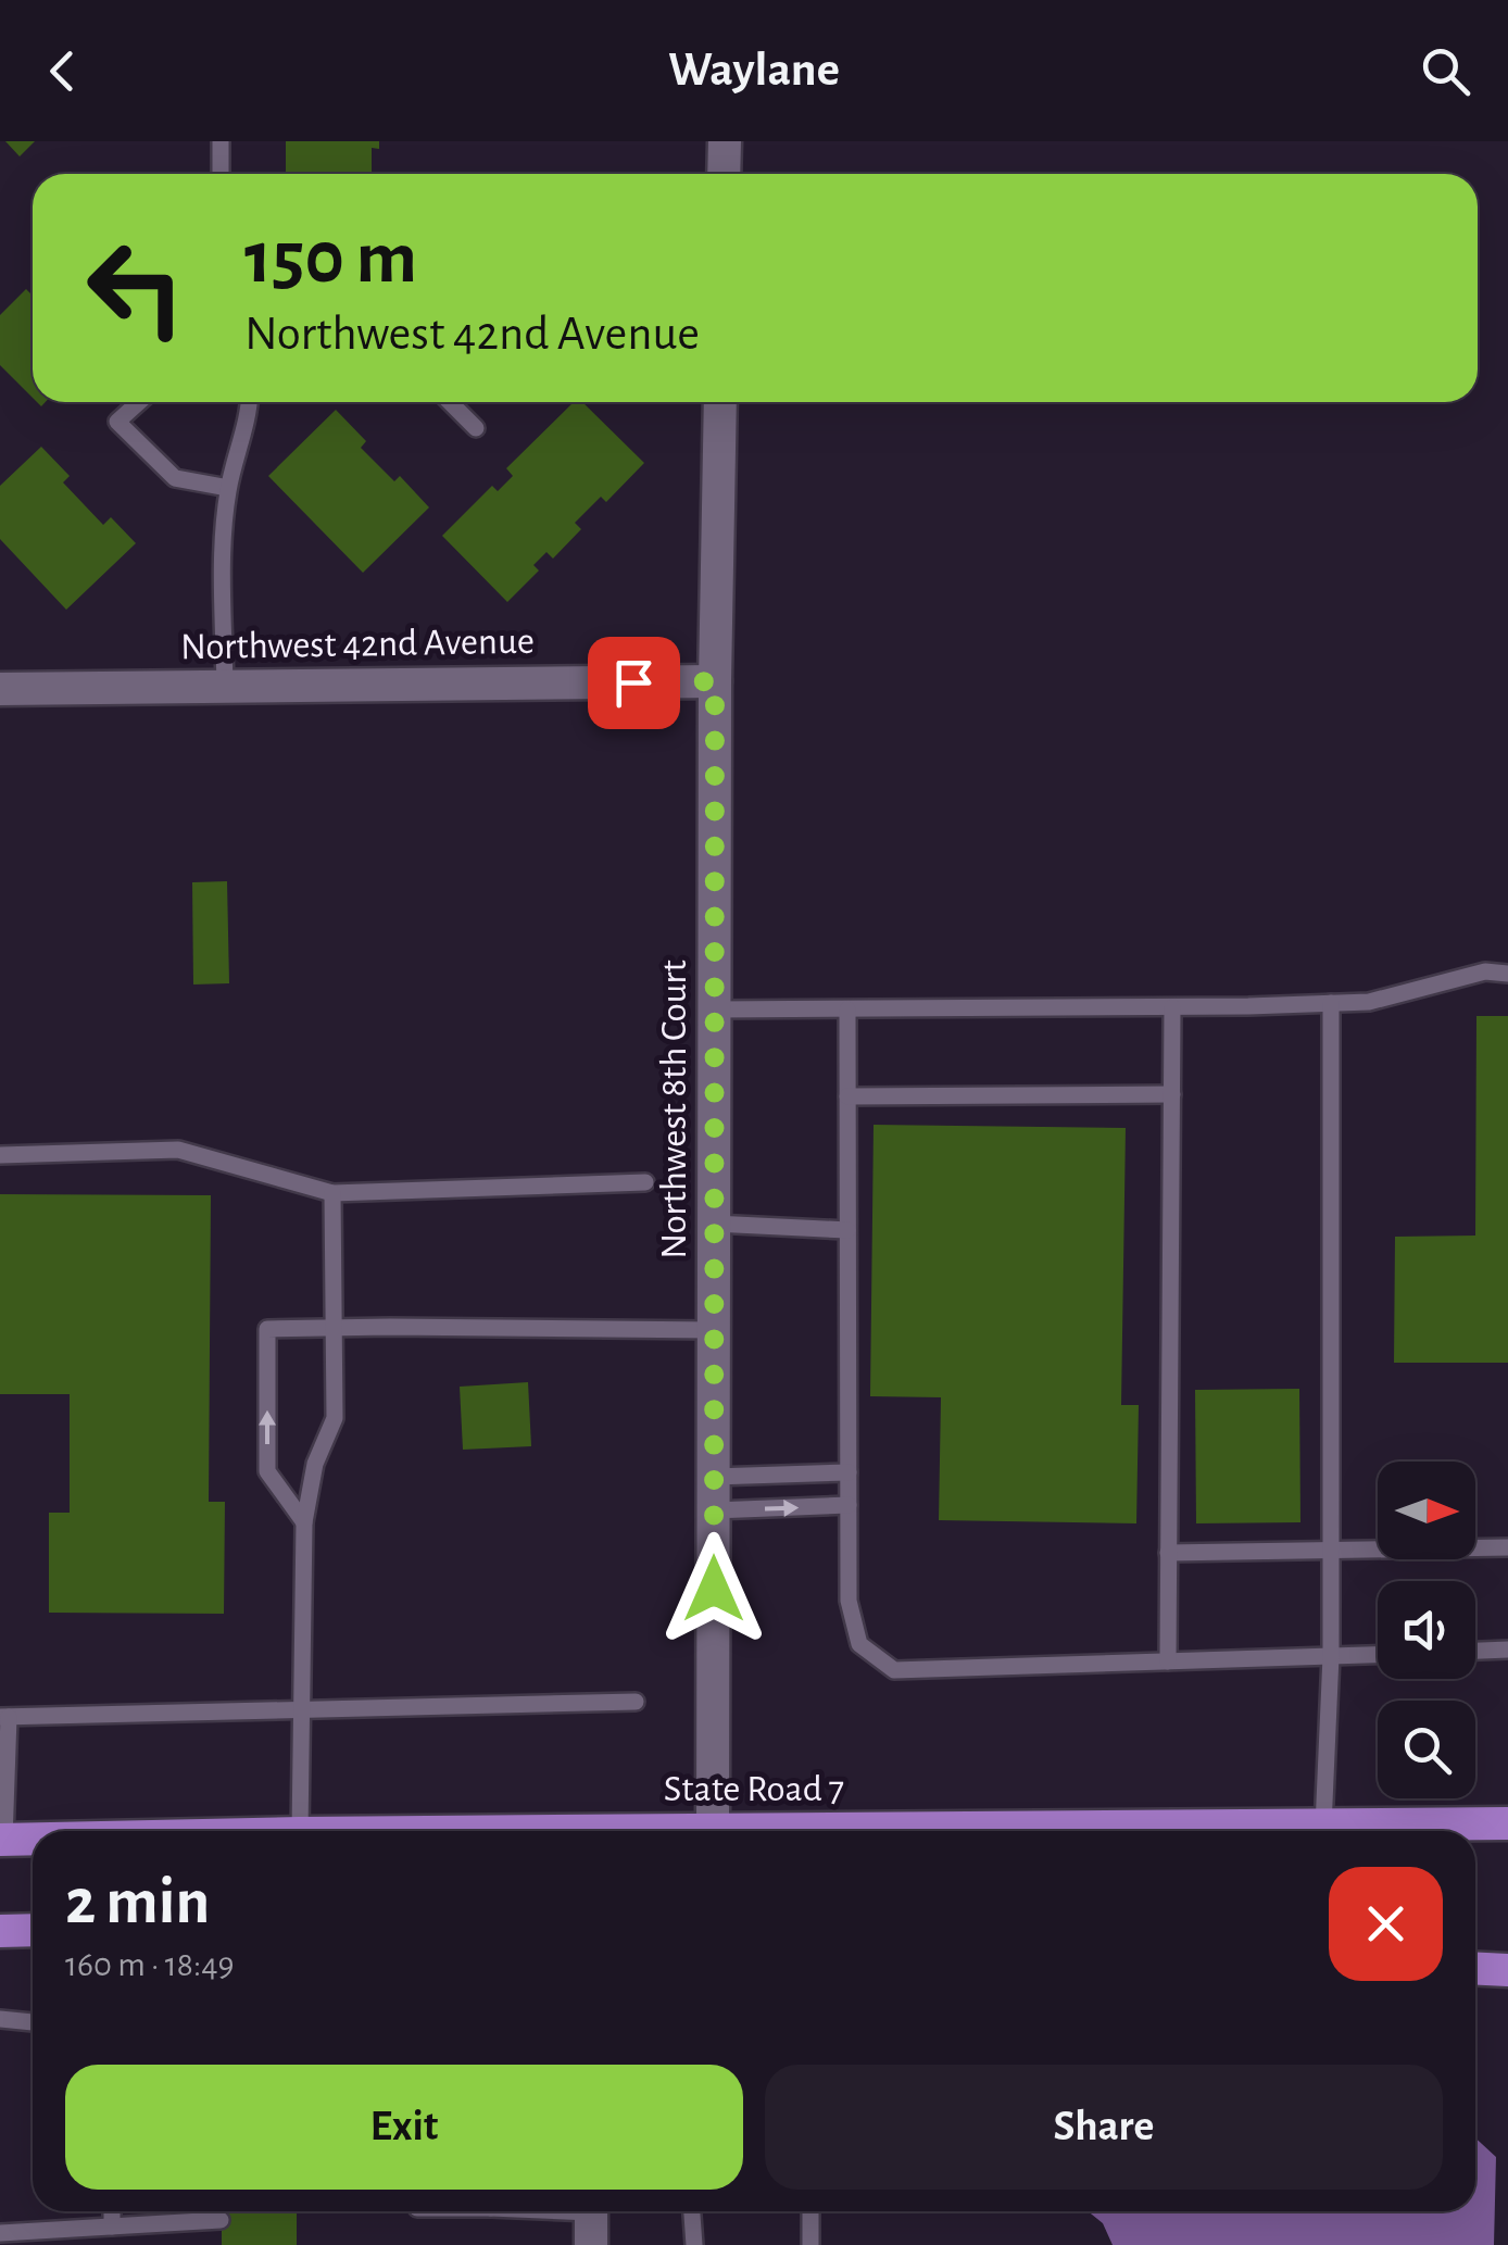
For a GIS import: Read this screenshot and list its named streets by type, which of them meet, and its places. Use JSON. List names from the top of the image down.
{
  "streets": {
    "main road": ["State Road 7"],
    "street": ["Northwest 42nd Avenue", "Northwest 8th Court"]
  },
  "crossings": [
    ["Northwest 42nd Avenue", "Northwest 8th Court"]
  ],
  "north": "right",
  "page": {
    "header": "Waylane",
    "turn": ["150 m", "Northwest 42nd Avenue"],
    "heading": ["2 min", "160 m · 18:49"],
    "buttons": ["Exit", "Share"]
  }
}
